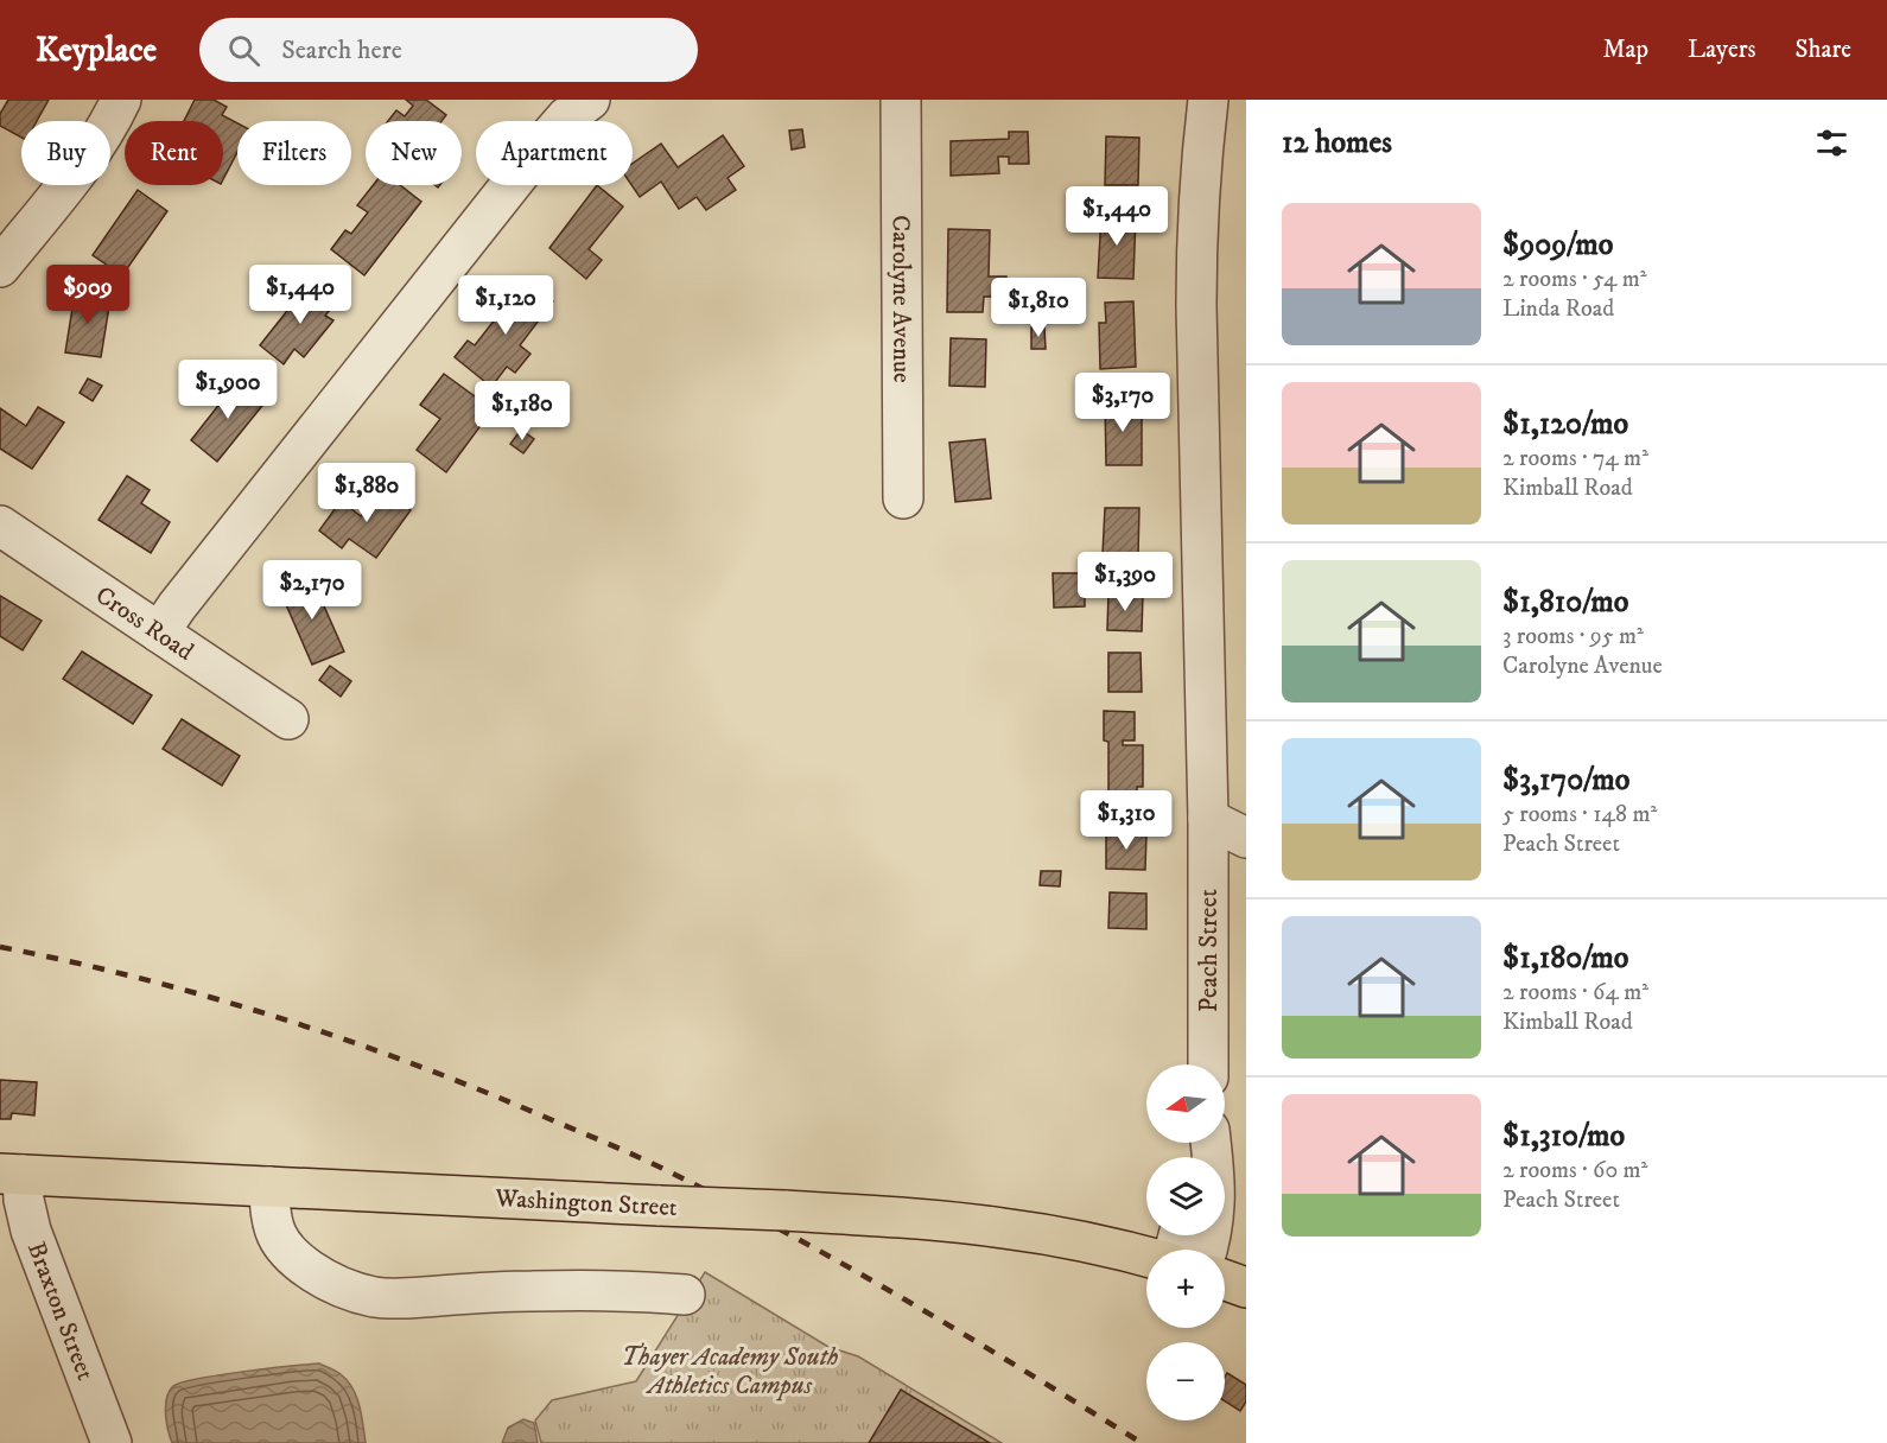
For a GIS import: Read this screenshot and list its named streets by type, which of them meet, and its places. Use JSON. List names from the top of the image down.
{
  "streets": {
    "main road": ["Washington Street"],
    "street": [
      "Carolyne Avenue",
      "Cross Road",
      "Peach Street",
      "Braxton Street"
    ]
  },
  "crossings": [
    ["Washington Street", "Braxton Street"]
  ],
  "parks": ["Thayer Academy South Athletics Campus"],
  "north": "left",
  "page": {
    "header": "Keyplace",
    "search": "Search here",
    "nav": ["Map", "Layers", "Share"],
    "heading": "12 homes",
    "chip": [
      "Buy",
      "Rent",
      "Filters",
      "New",
      "Apartment"
    ],
    "list": [
      {
        "name": "$909/mo",
        "note": "2 rooms · 54 m² · Linda Road"
      },
      {
        "name": "$1,120/mo",
        "note": "2 rooms · 74 m² · Kimball Road"
      },
      {
        "name": "$1,810/mo",
        "note": "3 rooms · 95 m² · Carolyne Avenue"
      },
      {
        "name": "$3,170/mo",
        "note": "5 rooms · 148 m² · Peach Street"
      },
      {
        "name": "$1,180/mo",
        "note": "2 rooms · 64 m² · Kimball Road"
      },
      {
        "name": "$1,310/mo",
        "note": "2 rooms · 60 m² · Peach Street"
      }
    ],
    "price": [
      "$1,440",
      "$909",
      "$1,440",
      "$1,120",
      "$1,810",
      "$1,900",
      "$3,170",
      "$1,180",
      "$1,880",
      "$1,390",
      "$2,170",
      "$1,310"
    ],
    "map_buttons": ["+", "−"]
  }
}
